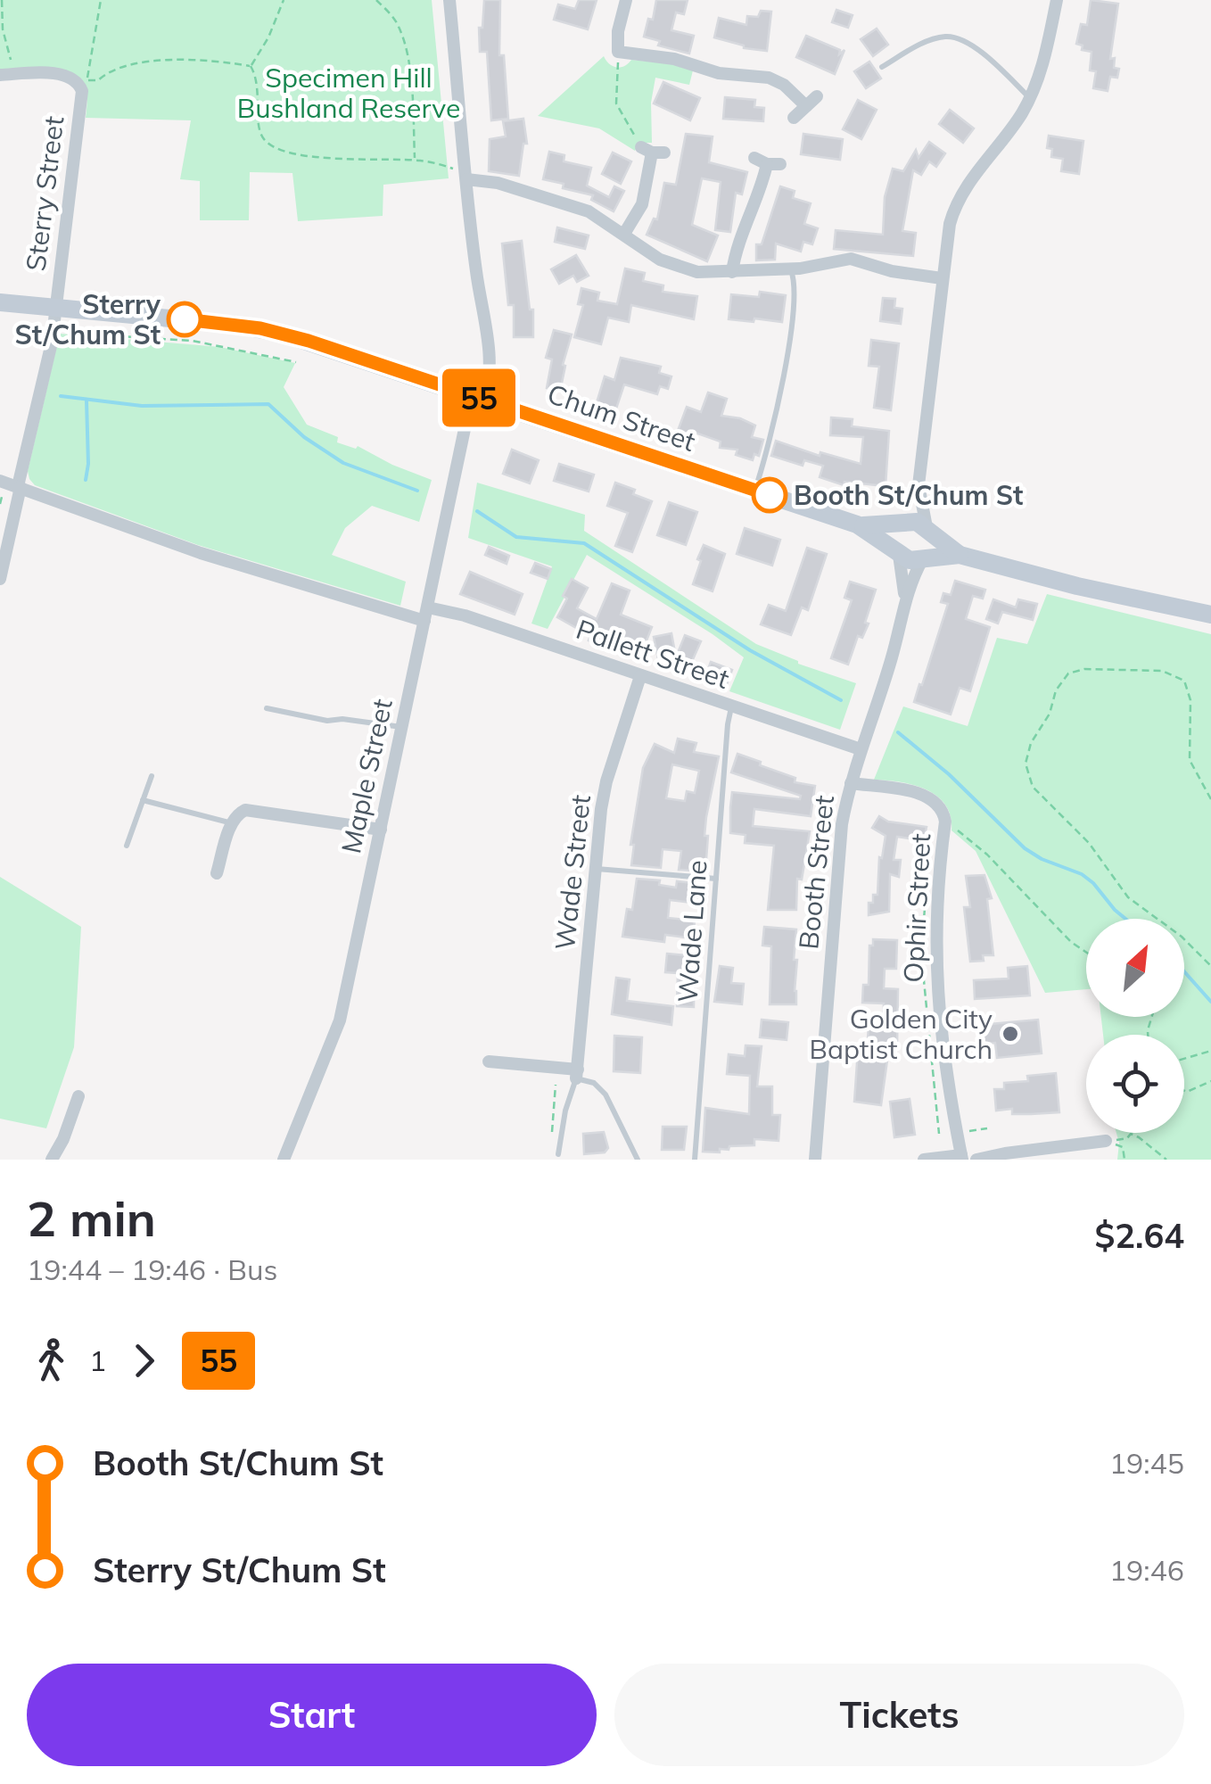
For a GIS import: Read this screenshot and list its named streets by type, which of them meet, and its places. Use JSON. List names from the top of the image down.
{
  "streets": {
    "street": [
      "Sterry Street",
      "Chum Street",
      "Pallett Street",
      "Maple Street",
      "Wade Street",
      "Booth Street",
      "Ophir Street"
    ],
    "lane": ["Wade Lane"]
  },
  "crossings": [
    ["Sterry Street", "Chum Street"],
    ["Sterry Street", "Pallett Street"],
    ["Chum Street", "Maple Street"],
    ["Chum Street", "Booth Street"],
    ["Pallett Street", "Maple Street"],
    ["Pallett Street", "Wade Street"],
    ["Pallett Street", "Booth Street"],
    ["Pallett Street", "Wade Lane"],
    ["Booth Street", "Ophir Street"]
  ],
  "parks": ["Specimen Hill Bushland Reserve"],
  "places": ["Sterry St/Chum St", "Booth St/Chum St", "Golden City Baptist Church"],
  "lines": ["bus line 55"],
  "north": "top right",
  "page": {
    "on_map": "55",
    "heading": ["2 min", "19:44 – 19:46 · Bus", "$2.64"],
    "legs": ["1", "55"],
    "list": [
      {
        "name": "Booth St/Chum St",
        "value": "19:45"
      },
      {
        "name": "Sterry St/Chum St",
        "value": "19:46"
      }
    ],
    "buttons": ["Start", "Tickets"]
  }
}
